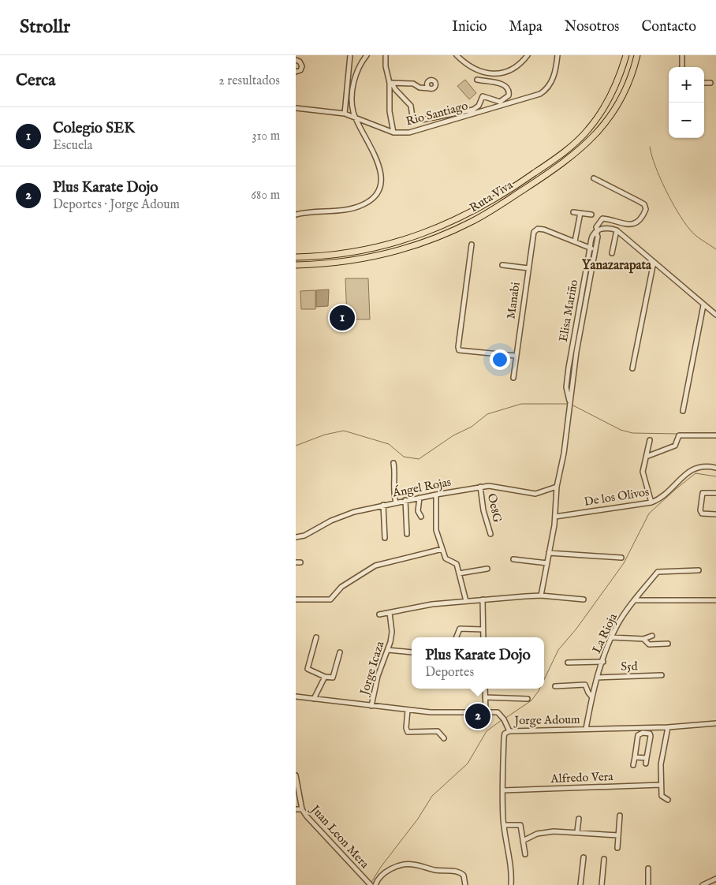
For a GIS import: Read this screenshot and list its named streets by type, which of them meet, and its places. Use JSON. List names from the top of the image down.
{
  "streets": {
    "highway": ["Ruta Viva"],
    "street": [
      "Rio Santiago",
      "Manabi",
      "Elisa Mariño",
      "Ángel Rojas",
      "De los Olivos",
      "Oe8G",
      "La Rioja",
      "S5d",
      "Jorge Icaza",
      "Jorge Adoum",
      "Alfredo Vera",
      "Juan Leon Mera"
    ]
  },
  "crossings": [
    ["Elisa Mariño", "Ángel Rojas"],
    ["Elisa Mariño", "De los Olivos"],
    ["Ángel Rojas", "Oe8G"],
    ["La Rioja", "S5d"],
    ["La Rioja", "Jorge Adoum"],
    ["Jorge Icaza", "Jorge Adoum"]
  ],
  "districts": ["Yanazarapata"],
  "page": {
    "header": "Strollr",
    "nav": [
      "Inicio",
      "Mapa",
      "Nosotros",
      "Contacto"
    ],
    "heading": ["Cerca", "2 resultados"],
    "map_buttons": ["+", "−"],
    "list": [
      {
        "mark": "1",
        "name": "Colegio SEK",
        "note": "Escuela",
        "value": "310 m"
      },
      {
        "mark": "2",
        "name": "Plus Karate Dojo",
        "note": "Deportes · Jorge Adoum",
        "value": "680 m"
      }
    ],
    "pins": ["1", "2"],
    "popup": ["Plus Karate Dojo", "Deportes"]
  }
}
